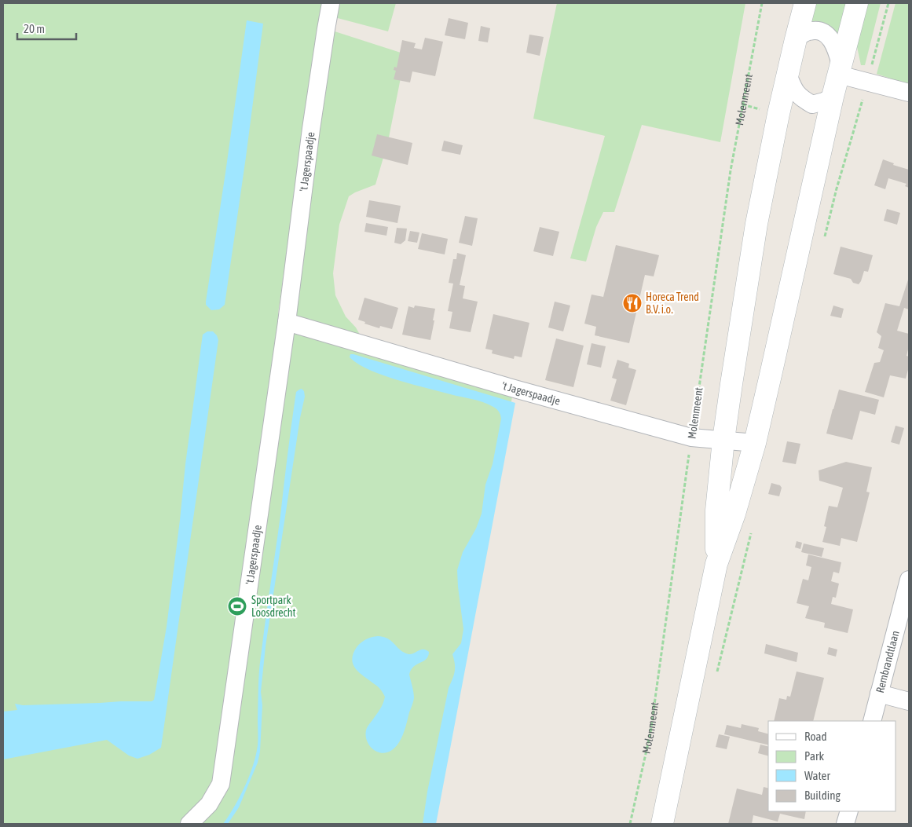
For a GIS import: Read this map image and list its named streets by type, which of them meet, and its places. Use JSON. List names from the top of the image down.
{
  "streets": {
    "street": ["'t Jagerspaadje", "Rembrandtlaan"],
    "path": ["Molenmeent"]
  },
  "crossings": [
    ["Molenmeent", "'t Jagerspaadje"]
  ],
  "places": {
    "restaurant": ["Horeca Trend B.V. i.o."],
    "sports": ["Sportpark Loosdrecht"]
  },
  "legend": [
    "Road",
    "Park",
    "Water",
    "Building"
  ],
  "scale_bar": "20 m"
}
